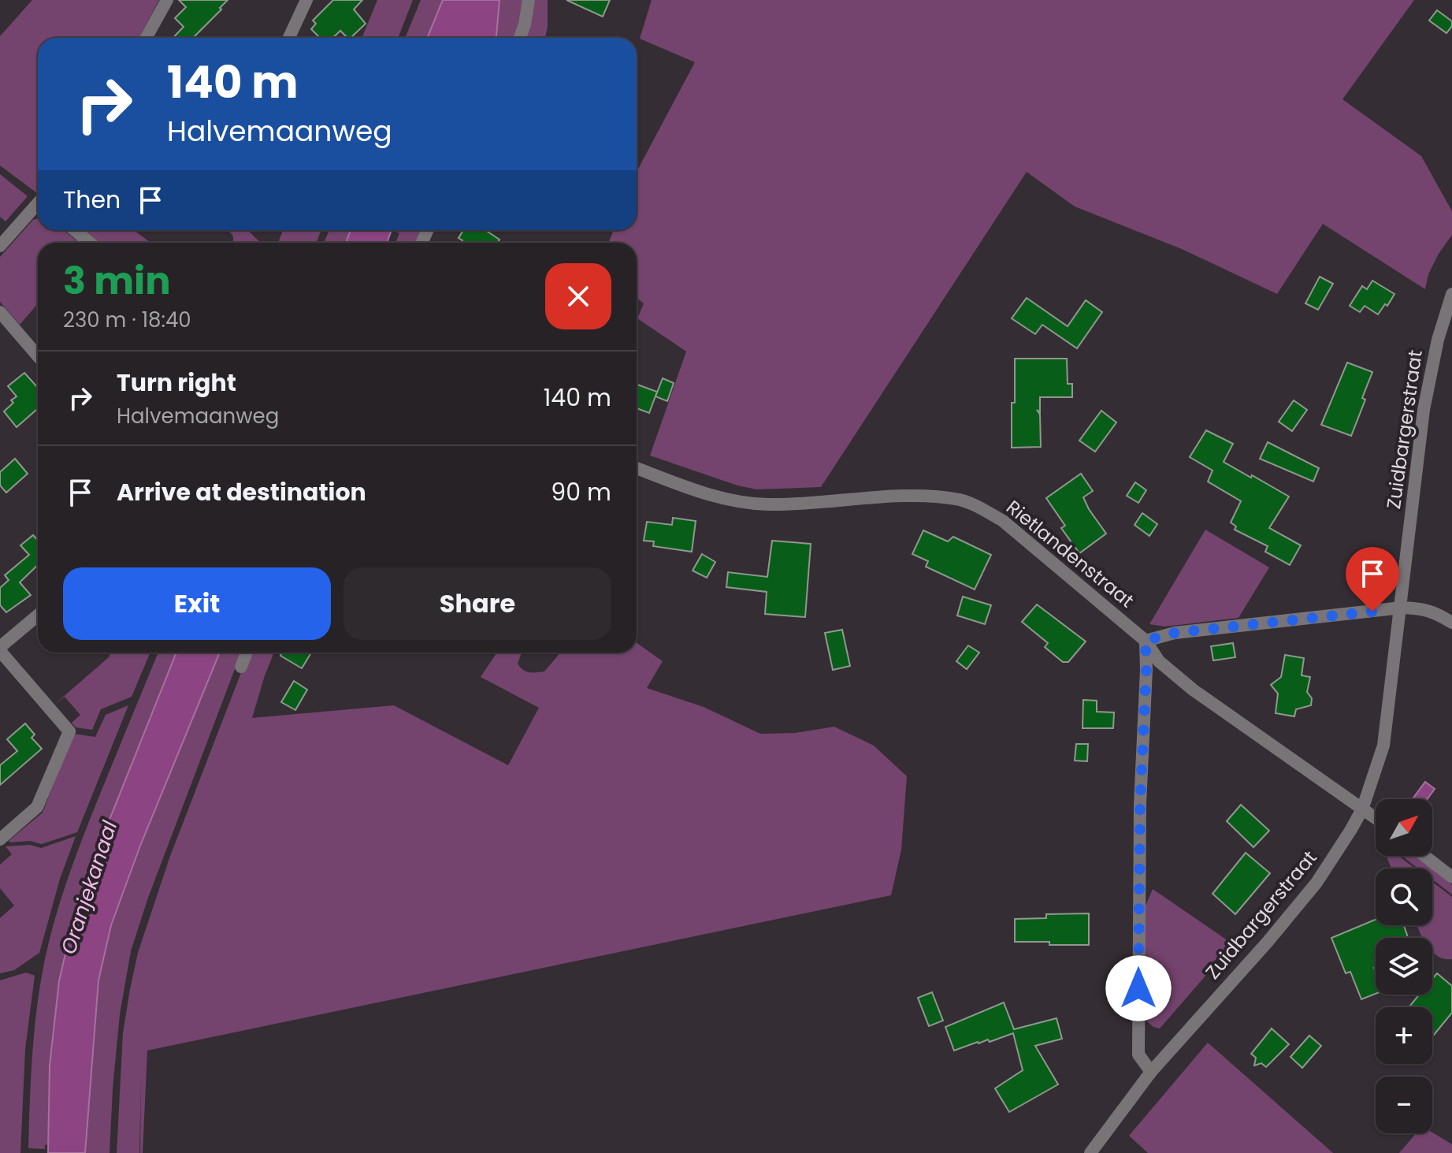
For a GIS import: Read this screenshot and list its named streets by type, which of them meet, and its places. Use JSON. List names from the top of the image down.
{
  "streets": {
    "street": ["Zuidbargerstraat", "Rietlandenstraat"]
  },
  "crossings": [
    ["Zuidbargerstraat", "Rietlandenstraat"]
  ],
  "water": ["Oranjekanaal"],
  "north": "top right",
  "page": {
    "turn": ["140 m", "Halvemaanweg"],
    "then": "Then",
    "heading": ["3 min", "230 m · 18:40"],
    "list": [
      {
        "name": "Turn right",
        "note": "Halvemaanweg",
        "value": "140 m"
      },
      {
        "name": "Arrive at destination",
        "value": "90 m"
      }
    ],
    "buttons": ["Exit", "Share"],
    "map_buttons": ["+", "−"]
  }
}
